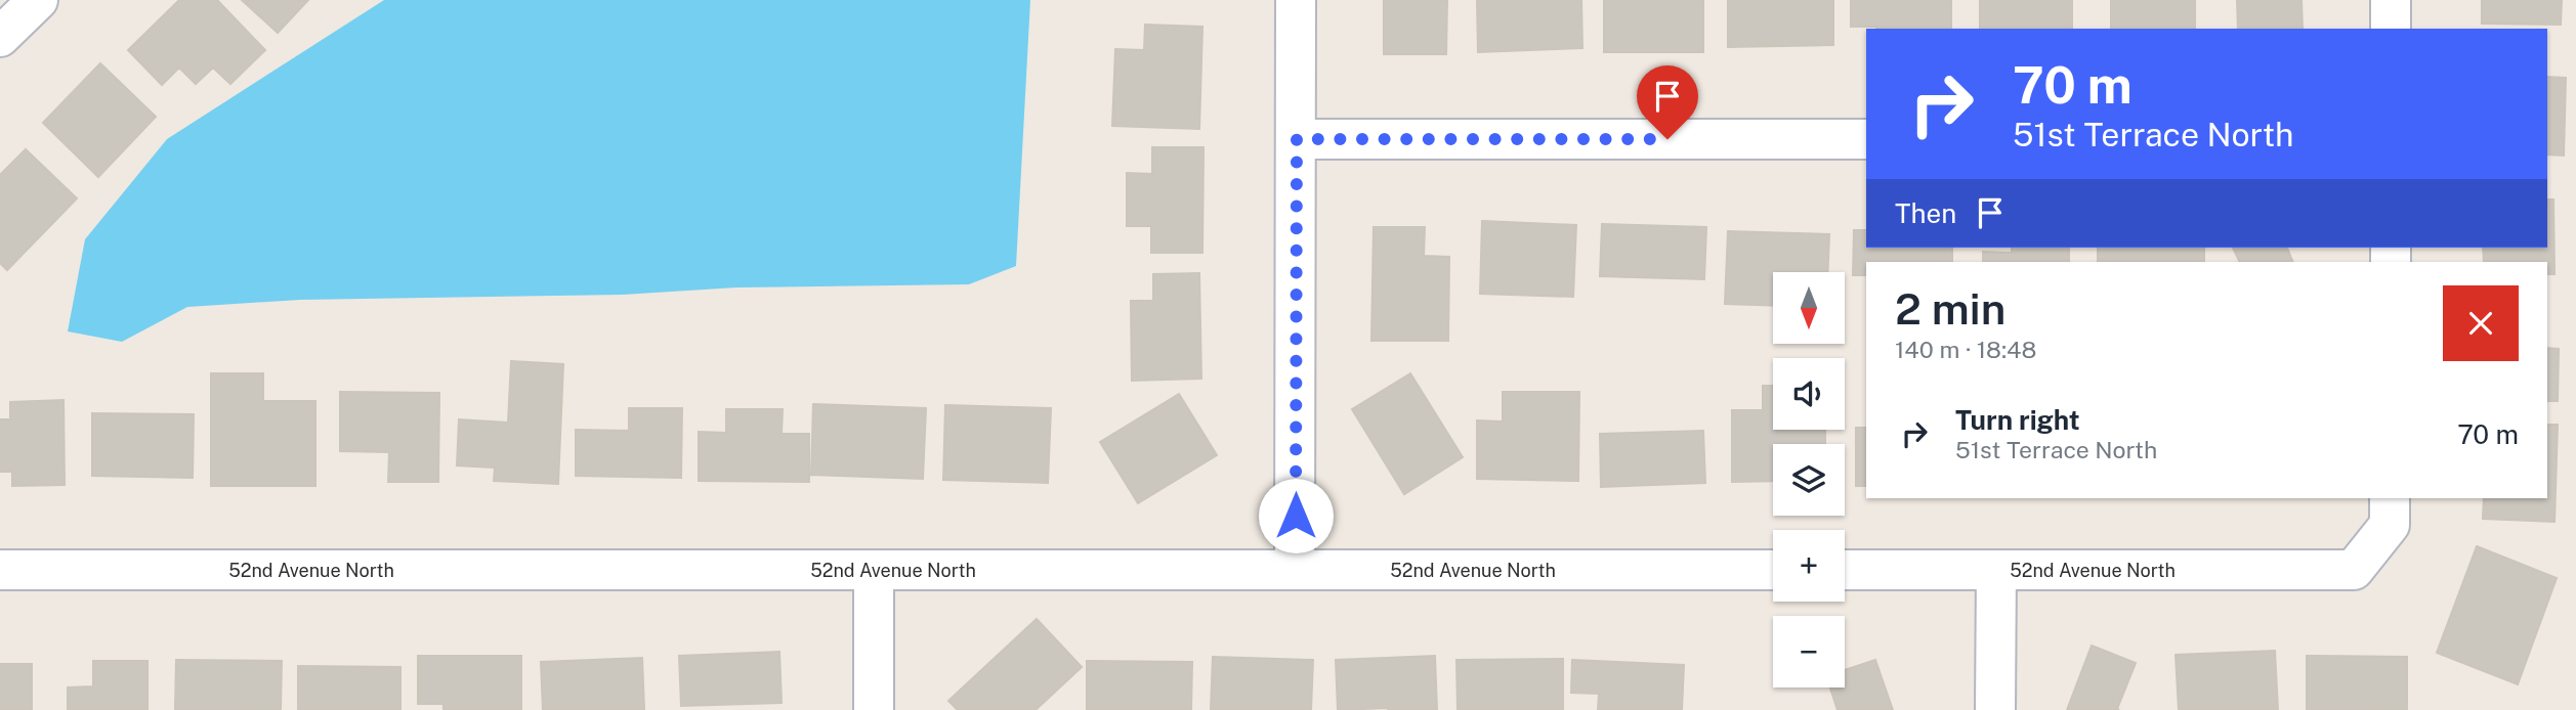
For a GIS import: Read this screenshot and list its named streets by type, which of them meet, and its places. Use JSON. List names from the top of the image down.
{
  "streets": {
    "street": ["52nd Avenue North"]
  },
  "north": "bottom",
  "page": {
    "turn": ["70 m", "51st Terrace North"],
    "then": "Then",
    "heading": ["2 min", "140 m · 18:48"],
    "map_buttons": ["+", "−"],
    "list": [
      {
        "name": "Turn right",
        "note": "51st Terrace North",
        "value": "70 m"
      }
    ]
  }
}
